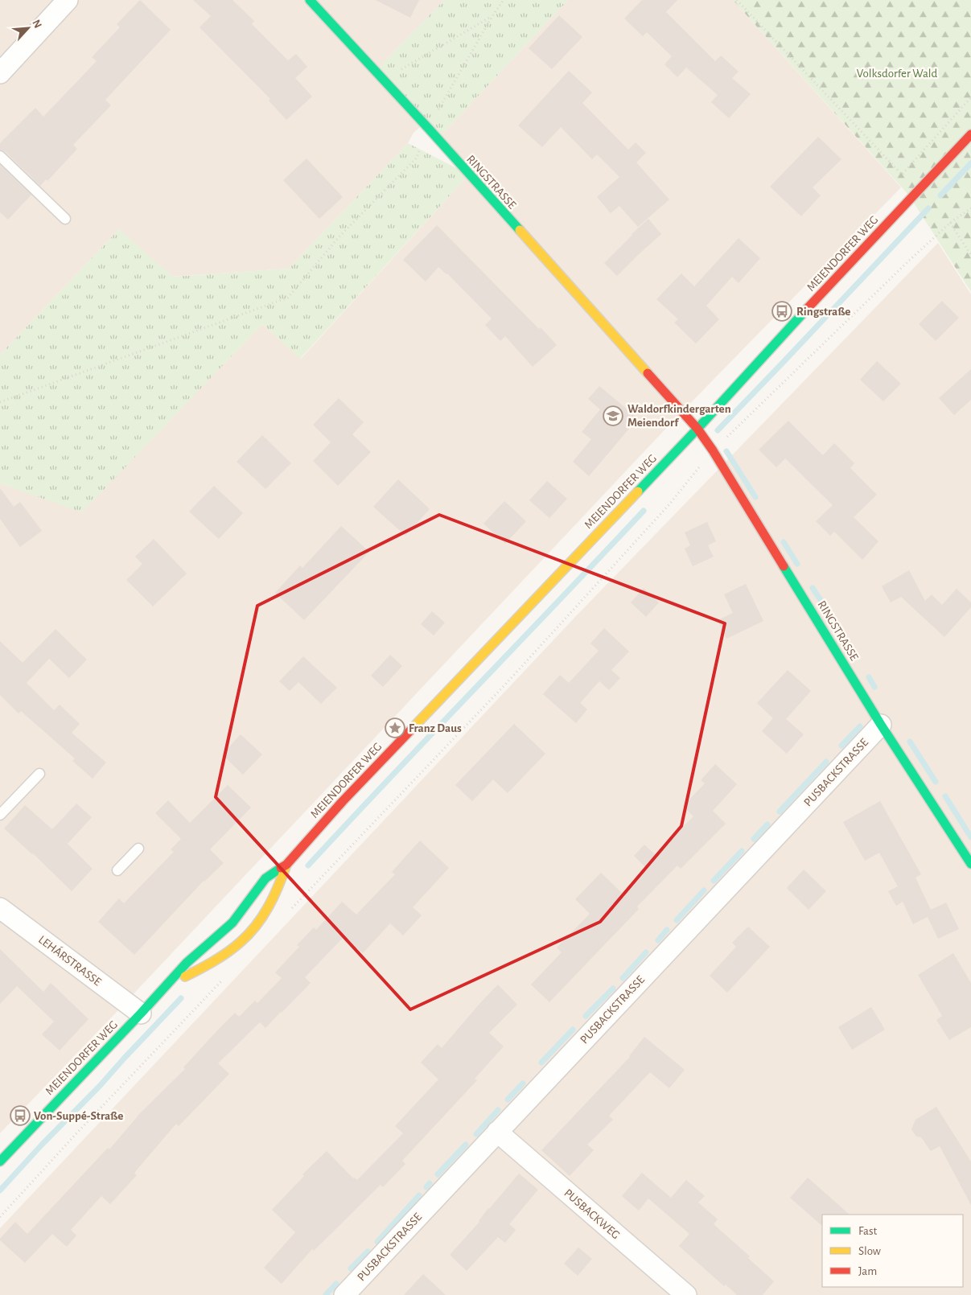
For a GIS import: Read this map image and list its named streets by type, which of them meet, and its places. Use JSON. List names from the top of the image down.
{
  "streets": {
    "street": [
      "RINGSTRASSE",
      "MEIENDORFER WEG",
      "PUSBACKSTRASSE",
      "LEHÁRSTRASSE",
      "PUSBACKWEG"
    ]
  },
  "crossings": [
    ["RINGSTRASSE", "MEIENDORFER WEG"],
    ["RINGSTRASSE", "PUSBACKSTRASSE"],
    ["MEIENDORFER WEG", "LEHÁRSTRASSE"],
    ["PUSBACKSTRASSE", "PUSBACKWEG"]
  ],
  "parks": ["Volksdorfer Wald"],
  "places": {
    "bus stop": ["Ringstraße", "Von-Suppé-Straße"],
    "school or university": ["Waldorfkindergarten Meiendorf"],
    "place": ["Franz Daus"]
  },
  "legend": ["Fast", "Slow", "Jam"],
  "north": "top right"
}
